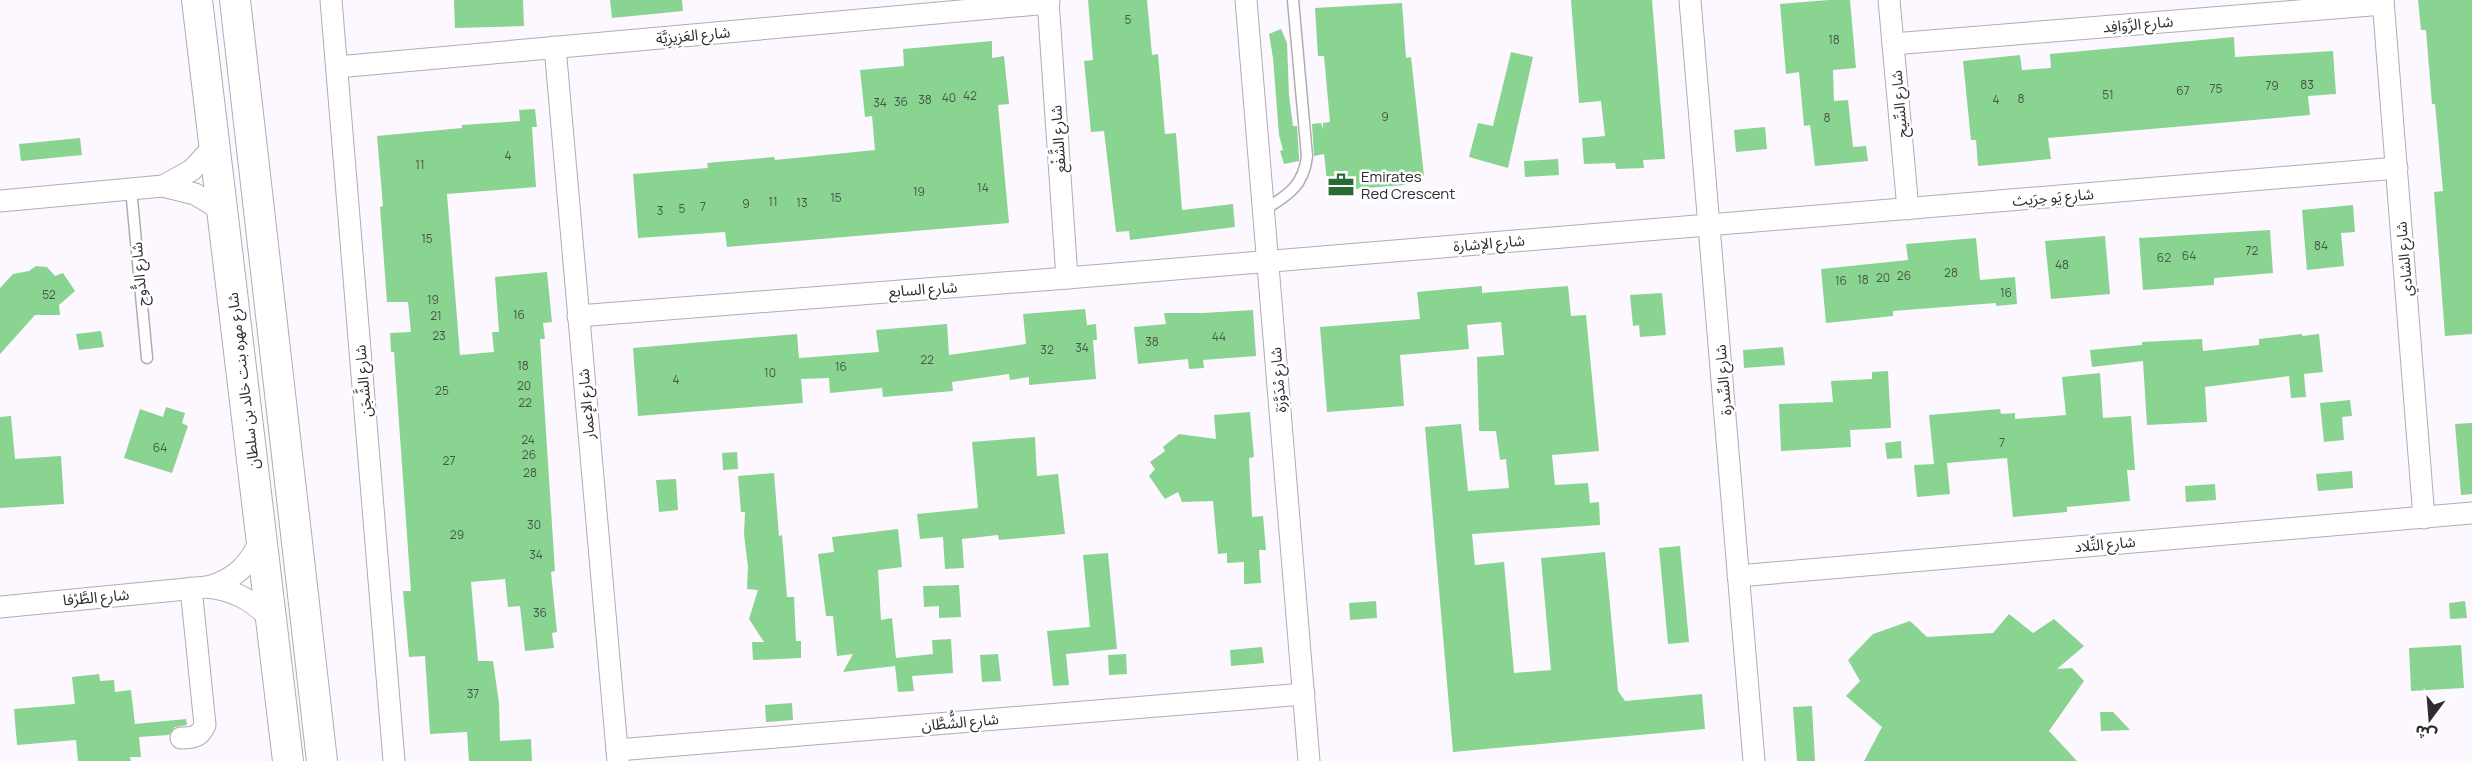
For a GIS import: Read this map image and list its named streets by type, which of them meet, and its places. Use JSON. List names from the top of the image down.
{
  "streets": {
    "street": [
      "شارع الرَّوَافِد",
      "شارع العَزِيزِيَّة",
      "شارع السِّيح",
      "شارع الشَّفْع",
      "شارع يَو حِرَيث",
      "شارع الإشارة",
      "شارع الشادي",
      "شارع السابع",
      "شارع مْدَوَّرَة",
      "شارع السِّدرة",
      "شارع مهره بنت خالد بن سلطان",
      "شارع الشَّجَن",
      "شارع الإعمار",
      "شارع التِّلاد",
      "شارع الطَّرْفا",
      "شارع الشُّطَّان"
    ],
    "lane": ["شارع الدُّوح"]
  },
  "crossings": [
    ["شارع الرَّوَافِد", "شارع السِّيح"],
    ["شارع الرَّوَافِد", "شارع الشادي"],
    ["شارع العَزِيزِيَّة", "شارع الشَّفْع"],
    ["شارع العَزِيزِيَّة", "شارع الشَّجَن"],
    ["شارع العَزِيزِيَّة", "شارع الإعمار"],
    ["شارع السِّيح", "شارع يَو حِرَيث"],
    ["شارع الشَّفْع", "شارع السابع"],
    ["شارع يَو حِرَيث", "شارع الإشارة"],
    ["شارع يَو حِرَيث", "شارع الشادي"],
    ["شارع يَو حِرَيث", "شارع السِّدرة"],
    ["شارع الإشارة", "شارع السابع"],
    ["شارع الإشارة", "شارع مْدَوَّرَة"],
    ["شارع الإشارة", "شارع السِّدرة"],
    ["شارع الشادي", "شارع التِّلاد"],
    ["شارع السابع", "شارع مْدَوَّرَة"],
    ["شارع السابع", "شارع الإعمار"],
    ["شارع مْدَوَّرَة", "شارع الشُّطَّان"],
    ["شارع السِّدرة", "شارع التِّلاد"],
    ["شارع مهره بنت خالد بن سلطان", "شارع الطَّرْفا"],
    ["شارع الإعمار", "شارع الشُّطَّان"]
  ],
  "places": {
    "office": ["Emirates Red Crescent"]
  },
  "house_numbers": [
    "5",
    "18",
    "83",
    "79",
    "75",
    "67",
    "51",
    "42",
    "40",
    "8",
    "38",
    "4",
    "36",
    "34",
    "9",
    "8",
    "4",
    "11",
    "14",
    "19",
    "15",
    "11",
    "13",
    "9",
    "7",
    "5",
    "3",
    "15",
    "84",
    "72",
    "64",
    "62",
    "48",
    "28",
    "26",
    "20",
    "18",
    "16",
    "16",
    "52",
    "19",
    "16",
    "21",
    "23",
    "44",
    "38",
    "34",
    "32",
    "22",
    "18",
    "16",
    "10",
    "4",
    "20",
    "25",
    "22",
    "24",
    "7",
    "64",
    "26",
    "27",
    "28",
    "30",
    "29",
    "34",
    "36",
    "37"
  ],
  "north": "bottom"
}
